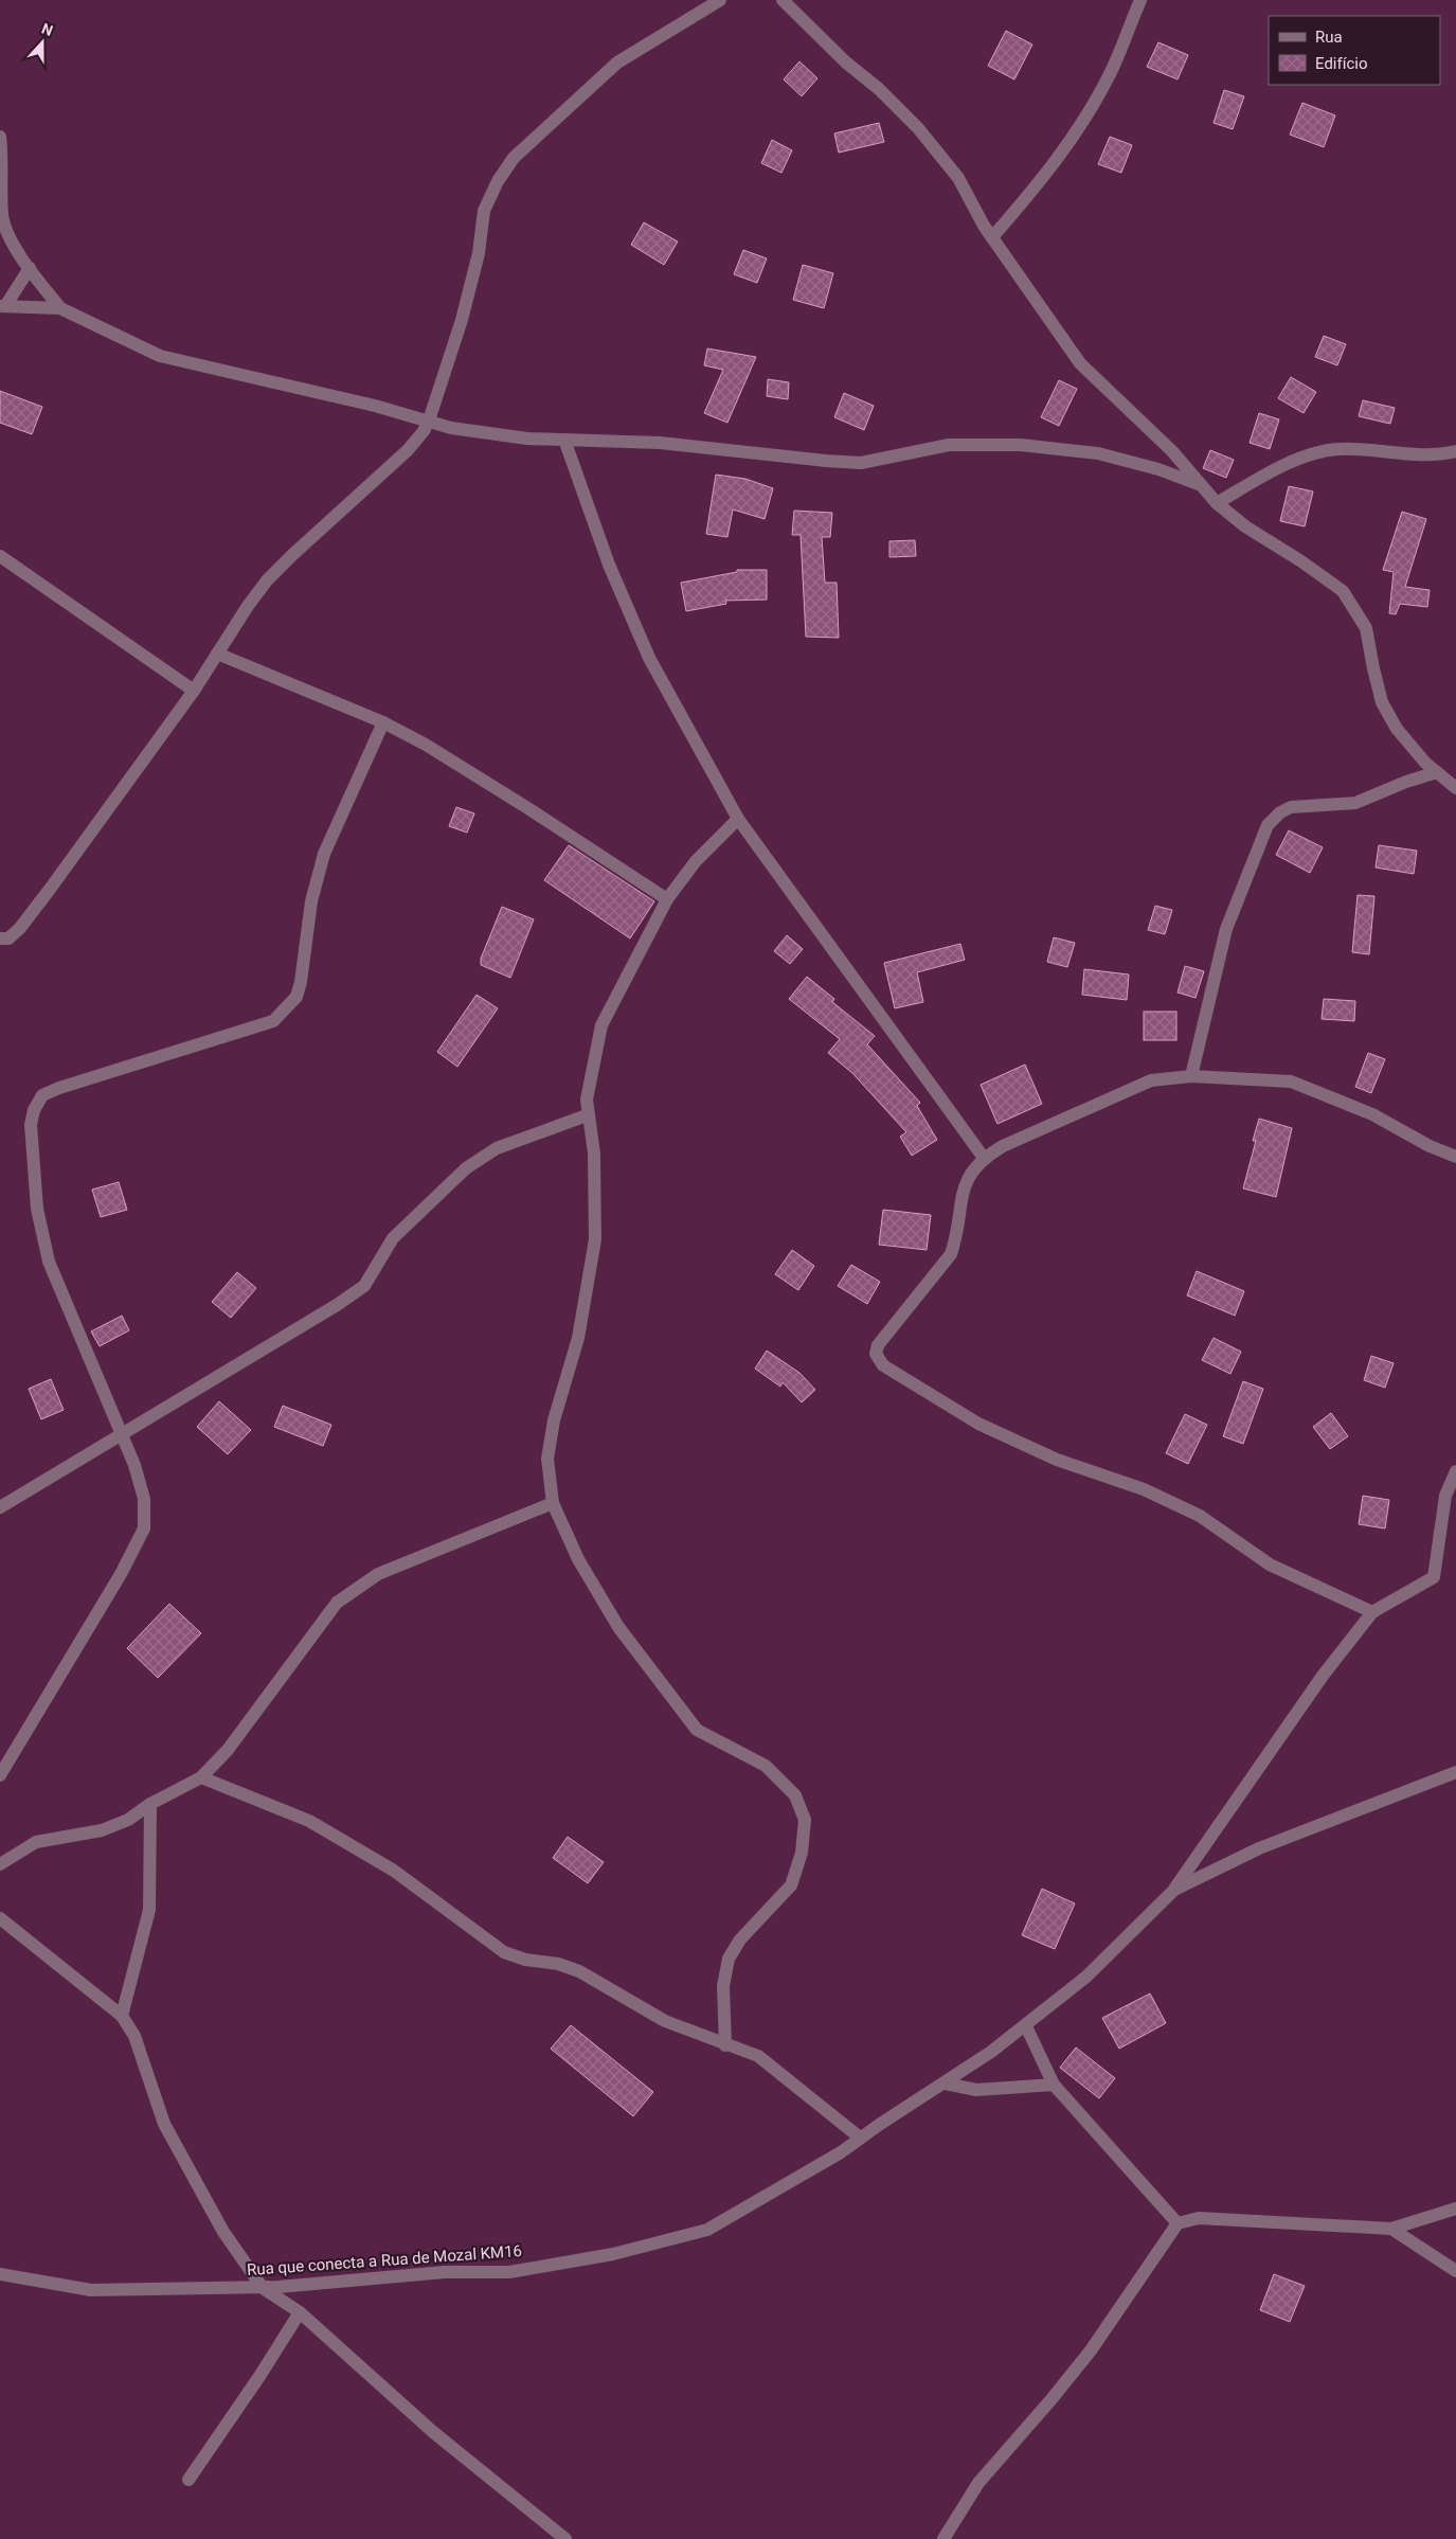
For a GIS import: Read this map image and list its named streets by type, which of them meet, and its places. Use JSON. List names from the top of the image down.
{
  "streets": {
    "street": ["Rua que conecta a Rua de Mozal KM16"]
  },
  "legend": ["Rua", "Edifício"],
  "north": "top"
}
